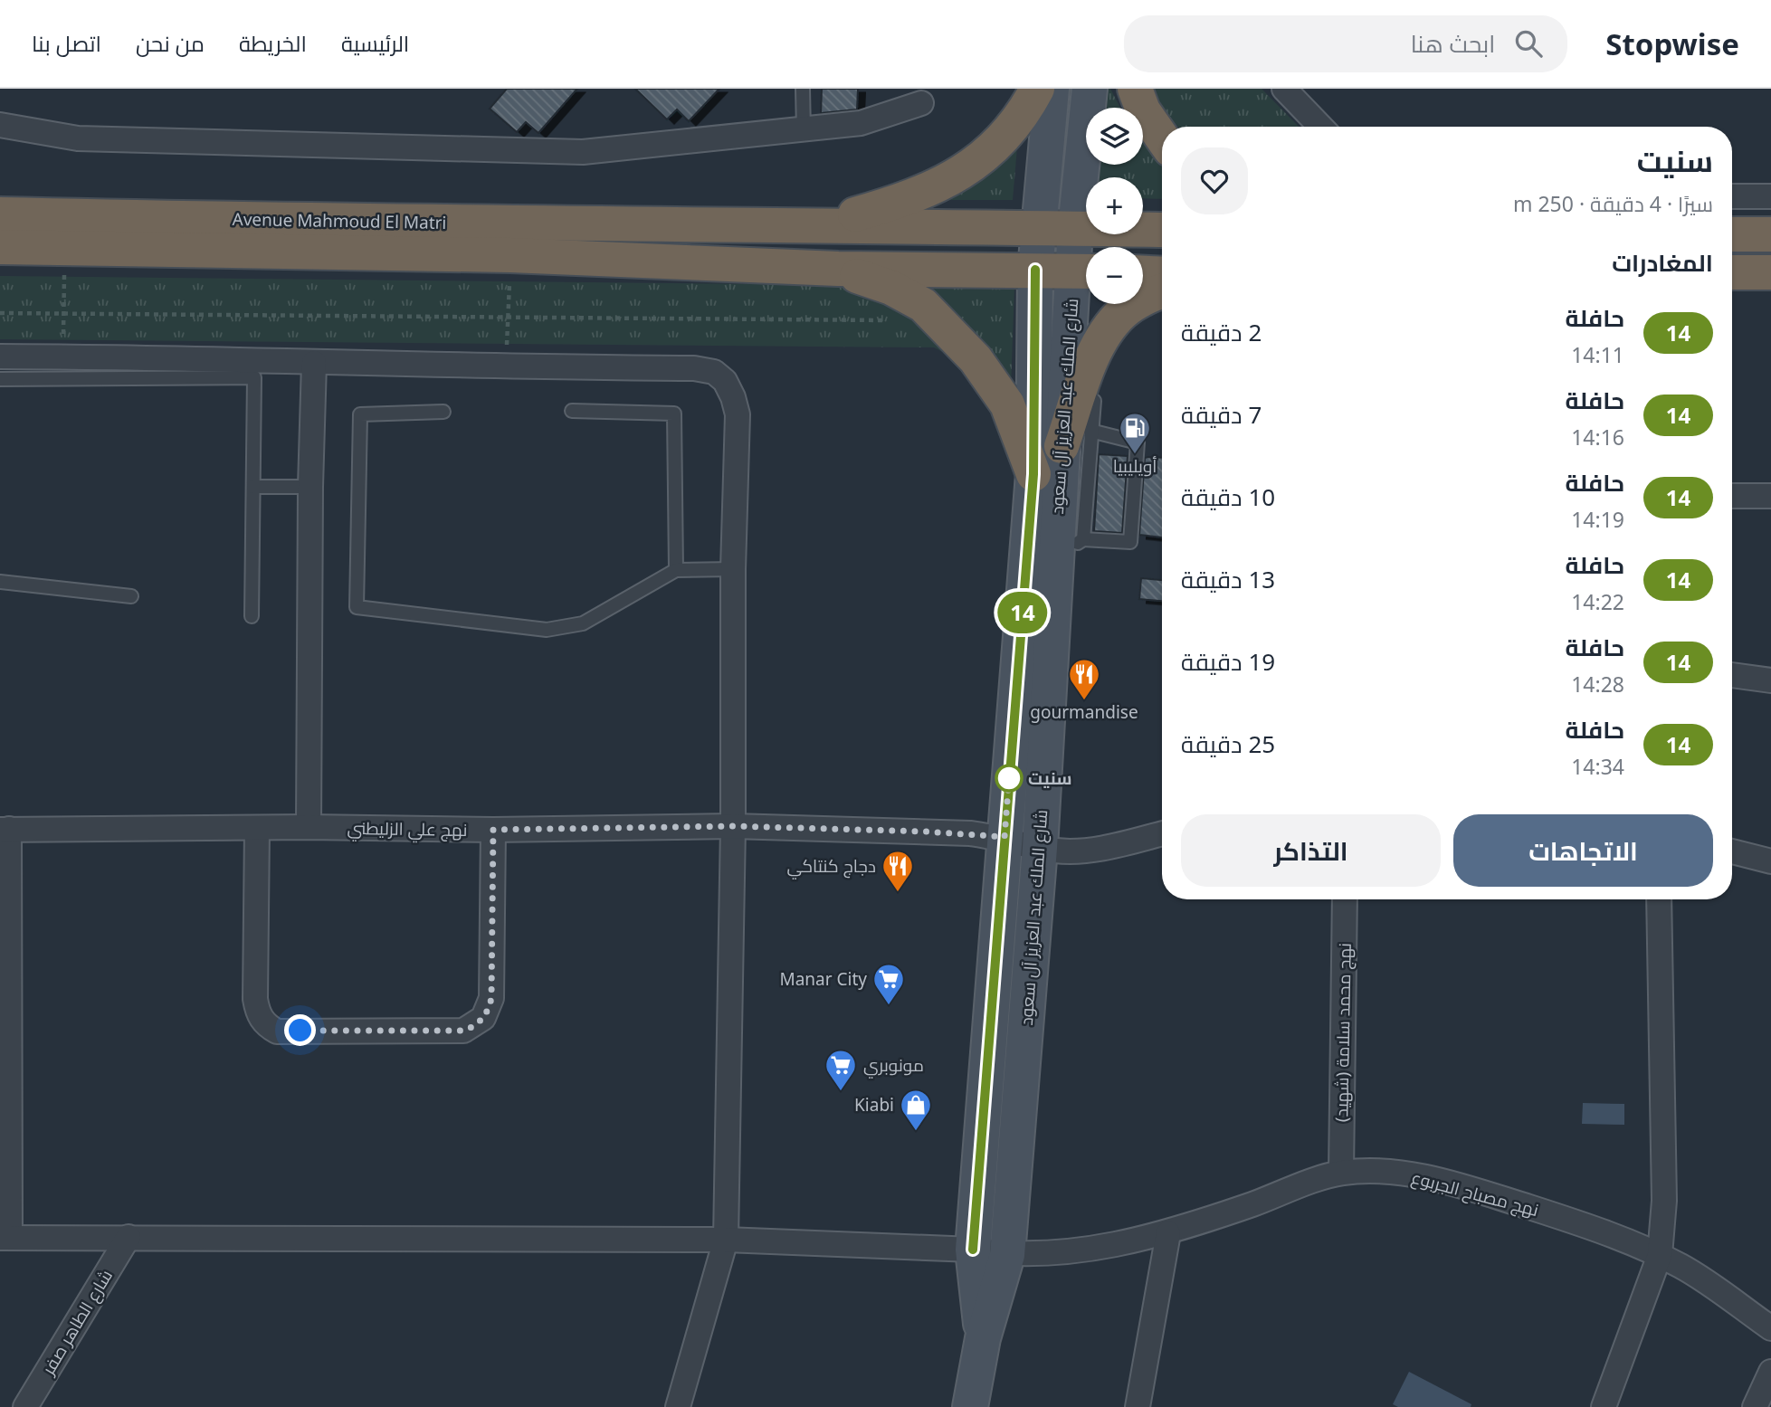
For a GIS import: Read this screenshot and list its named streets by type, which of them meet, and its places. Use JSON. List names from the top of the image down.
{
  "streets": {
    "highway": ["Avenue Mahmoud El Matri"],
    "main road": ["شارع الملك عبد العزيز آل سعود"],
    "street": [
      "نهج علي الزليطني",
      "نهج محمد سلامة (شهيد)",
      "نهج مصباح الجربوع",
      "شارع الطاهر صفر"
    ]
  },
  "crossings": [
    ["Avenue Mahmoud El Matri", "شارع الملك عبد العزيز آل سعود"],
    ["شارع الملك عبد العزيز آل سعود", "نهج علي الزليطني"],
    ["شارع الملك عبد العزيز آل سعود", "نهج مصباح الجربوع"],
    ["نهج محمد سلامة (شهيد)", "نهج مصباح الجربوع"],
    ["نهج مصباح الجربوع", "شارع الطاهر صفر"]
  ],
  "places": {
    "fuel station": ["أويليبيا"],
    "restaurant": ["gourmandise", "دجاج كنتاكي"],
    "other": ["سنيت"],
    "supermarket": ["Manar City", "مونوبري"],
    "shop": ["Kiabi"]
  },
  "lines": ["bus line 14"],
  "page": {
    "header": "Stopwise",
    "search": "ابحث هنا",
    "nav": [
      "الرئيسية",
      "الخريطة",
      "من نحن",
      "اتصل بنا"
    ],
    "on_map": "14",
    "map_buttons": ["+", "−"],
    "heading": [
      ["سنيت", "سيرًا · 4 دقيقة · 250 m"],
      "المغادرات"
    ],
    "list": [
      {
        "mark": "14",
        "name": "حافلة",
        "note": "14:11",
        "value": "2 دقيقة"
      },
      {
        "mark": "14",
        "name": "حافلة",
        "note": "14:16",
        "value": "7 دقيقة"
      },
      {
        "mark": "14",
        "name": "حافلة",
        "note": "14:19",
        "value": "10 دقيقة"
      },
      {
        "mark": "14",
        "name": "حافلة",
        "note": "14:22",
        "value": "13 دقيقة"
      },
      {
        "mark": "14",
        "name": "حافلة",
        "note": "14:28",
        "value": "19 دقيقة"
      },
      {
        "mark": "14",
        "name": "حافلة",
        "note": "14:34",
        "value": "25 دقيقة"
      }
    ],
    "buttons": ["الاتجاهات", "التذاكر"]
  }
}
